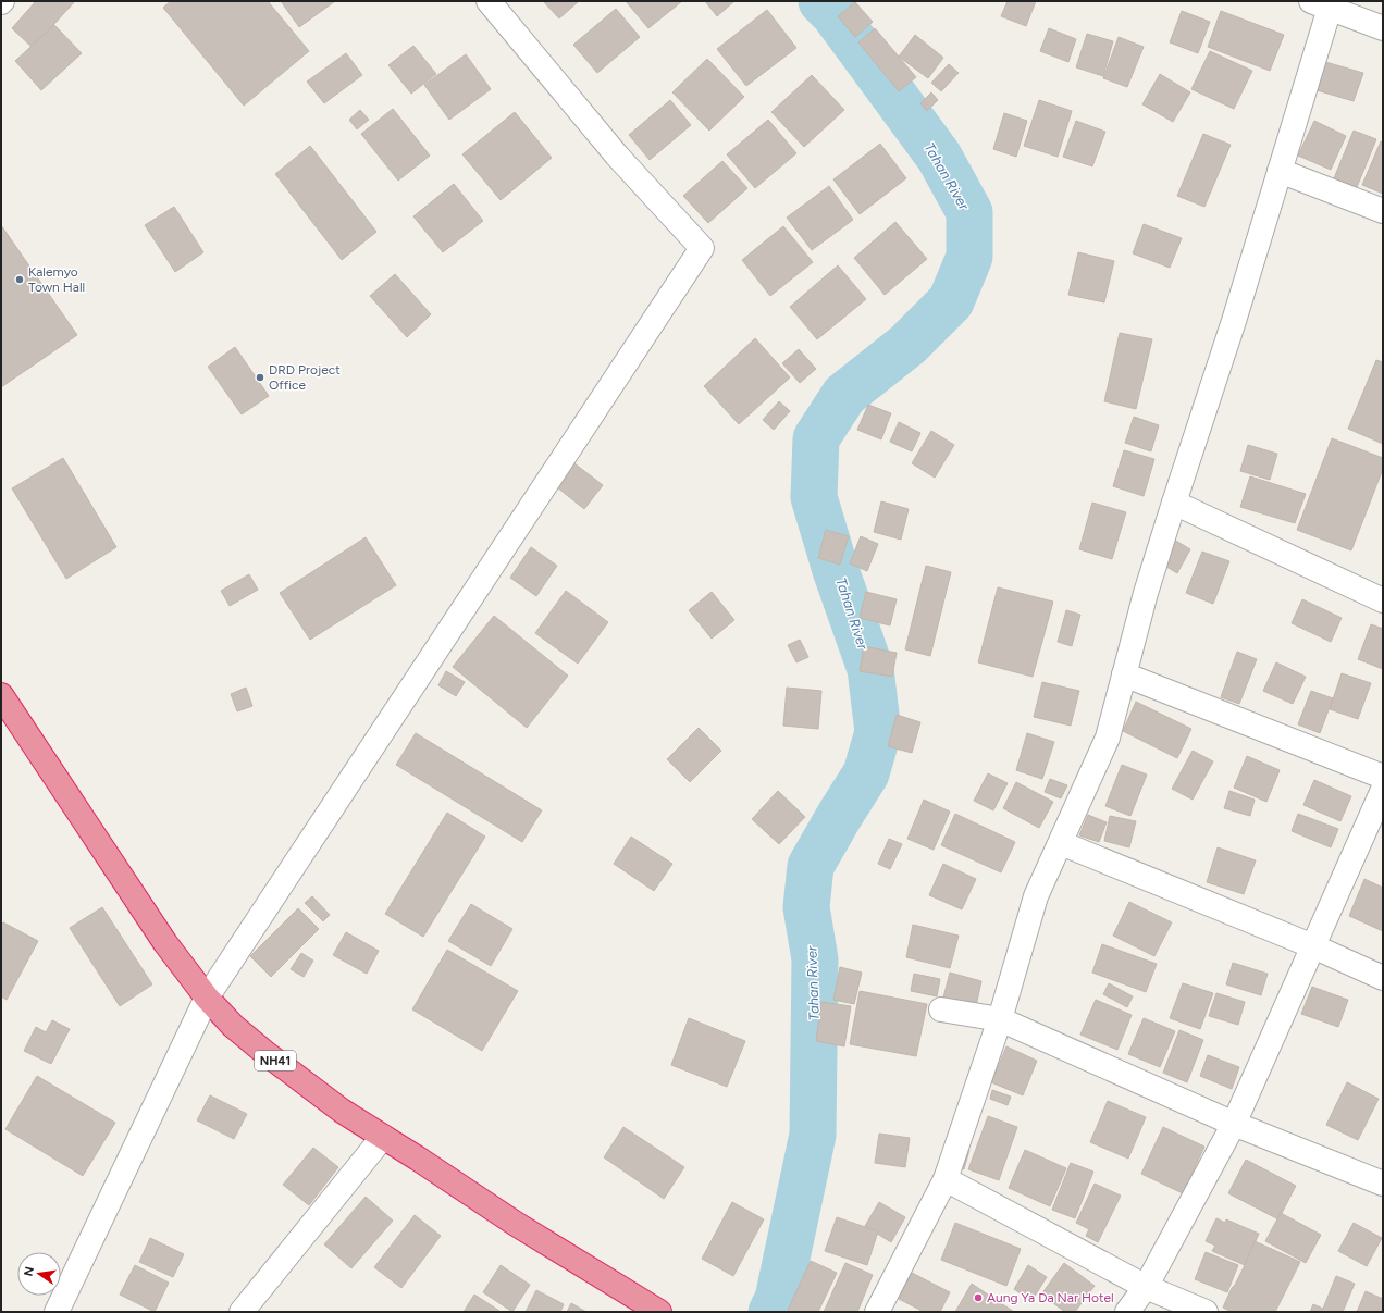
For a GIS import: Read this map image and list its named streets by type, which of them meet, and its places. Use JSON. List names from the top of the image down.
{
  "streets": {
    "highway": ["NH41"]
  },
  "water": ["Tahan River"],
  "places": ["Kalemyo Town Hall", "DRD Project Office", "Aung Ya Da Nar Hotel"],
  "north": "left"
}
